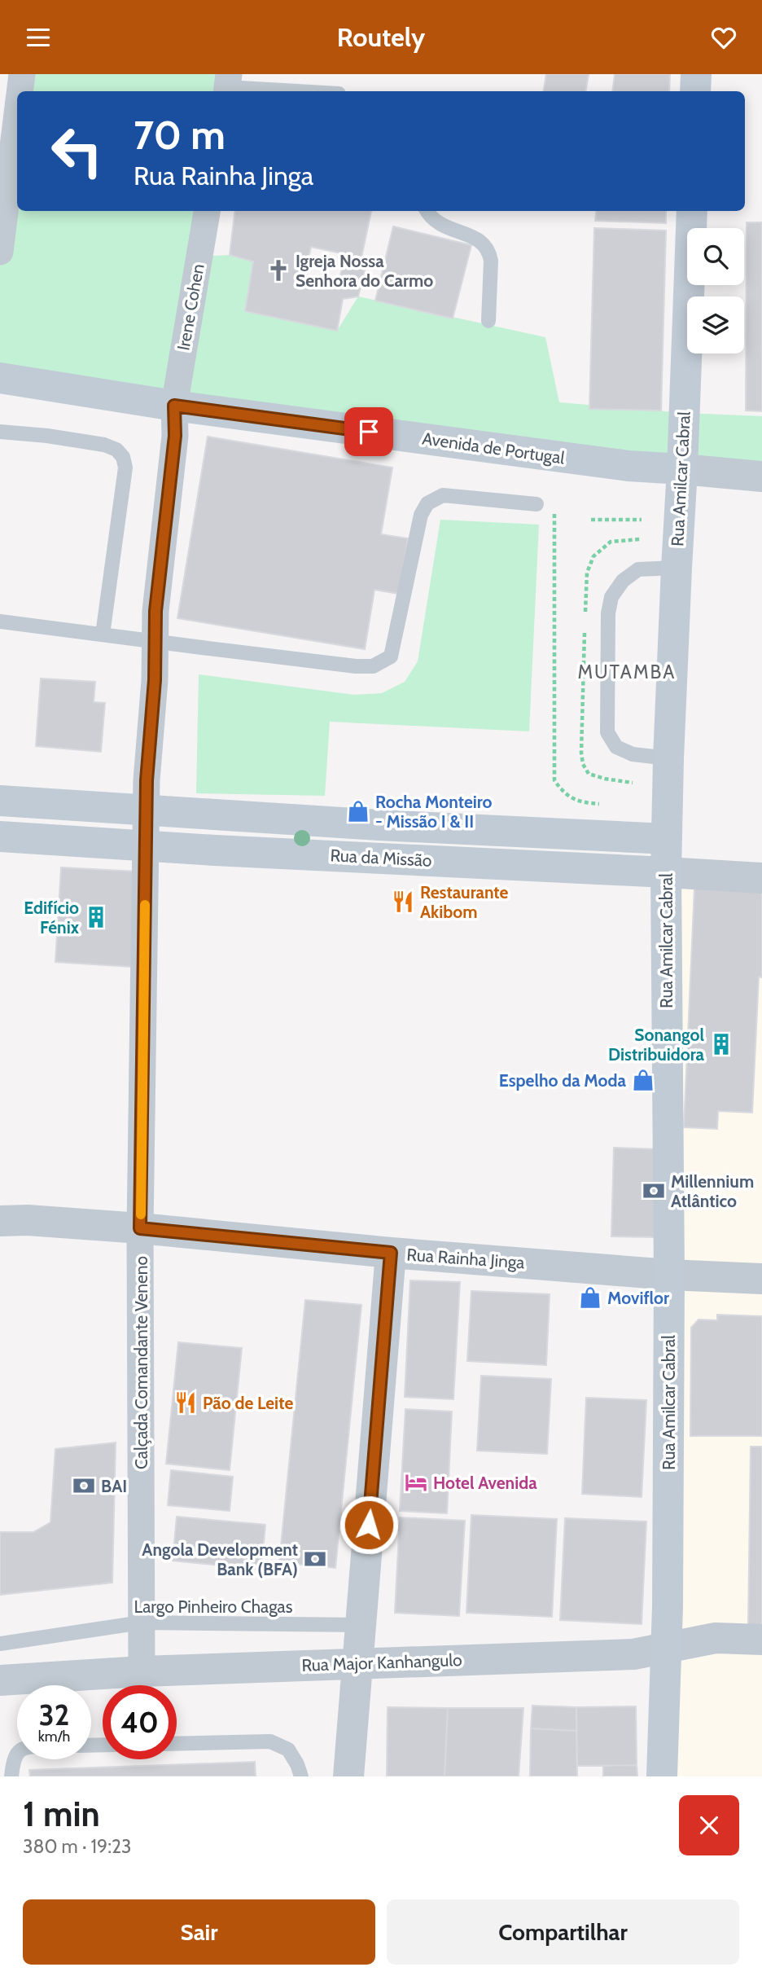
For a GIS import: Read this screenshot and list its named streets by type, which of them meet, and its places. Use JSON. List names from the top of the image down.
{
  "streets": {
    "main road": ["Avenida de Portugal", "Rua Amilcar Cabral", "Rua da Missão"],
    "street": [
      "Irene Cohen",
      "Rua Rainha Jinga",
      "Calçada Comandante Veneno",
      "Rua Major Kanhangulo"
    ],
    "lane": ["Largo Pinheiro Chagas"]
  },
  "crossings": [
    ["Irene Cohen", "Avenida de Portugal"],
    ["Irene Cohen", "Calçada Comandante Veneno"],
    ["Avenida de Portugal", "Rua Amilcar Cabral"],
    ["Avenida de Portugal", "Calçada Comandante Veneno"],
    ["Rua Amilcar Cabral", "Rua da Missão"],
    ["Rua Amilcar Cabral", "Rua Rainha Jinga"],
    ["Rua Amilcar Cabral", "Rua Major Kanhangulo"],
    ["Rua da Missão", "Calçada Comandante Veneno"],
    ["Rua Rainha Jinga", "Calçada Comandante Veneno"],
    ["Calçada Comandante Veneno", "Largo Pinheiro Chagas"],
    ["Calçada Comandante Veneno", "Rua Major Kanhangulo"]
  ],
  "districts": ["MUTAMBA"],
  "places": {
    "church": ["Igreja Nossa Senhora do Carmo"],
    "shop": ["Rocha Monteiro - Missão I & II", "Espelho da Moda", "Moviflor"],
    "restaurant": ["Restaurante Akibom", "Pão de Leite"],
    "building": ["Edifício Fénix", "Sonangol Distribuidora"],
    "bank": ["Millennium Atlântico", "BAI", "Angola Development Bank (BFA)"],
    "hotel": ["Hotel Avenida"]
  },
  "page": {
    "header": "Routely",
    "turn": ["70 m", "Rua Rainha Jinga"],
    "speed": "32 km/h",
    "limit": "40",
    "heading": ["1 min", "380 m · 19:23"],
    "buttons": ["Sair", "Compartilhar"]
  }
}
